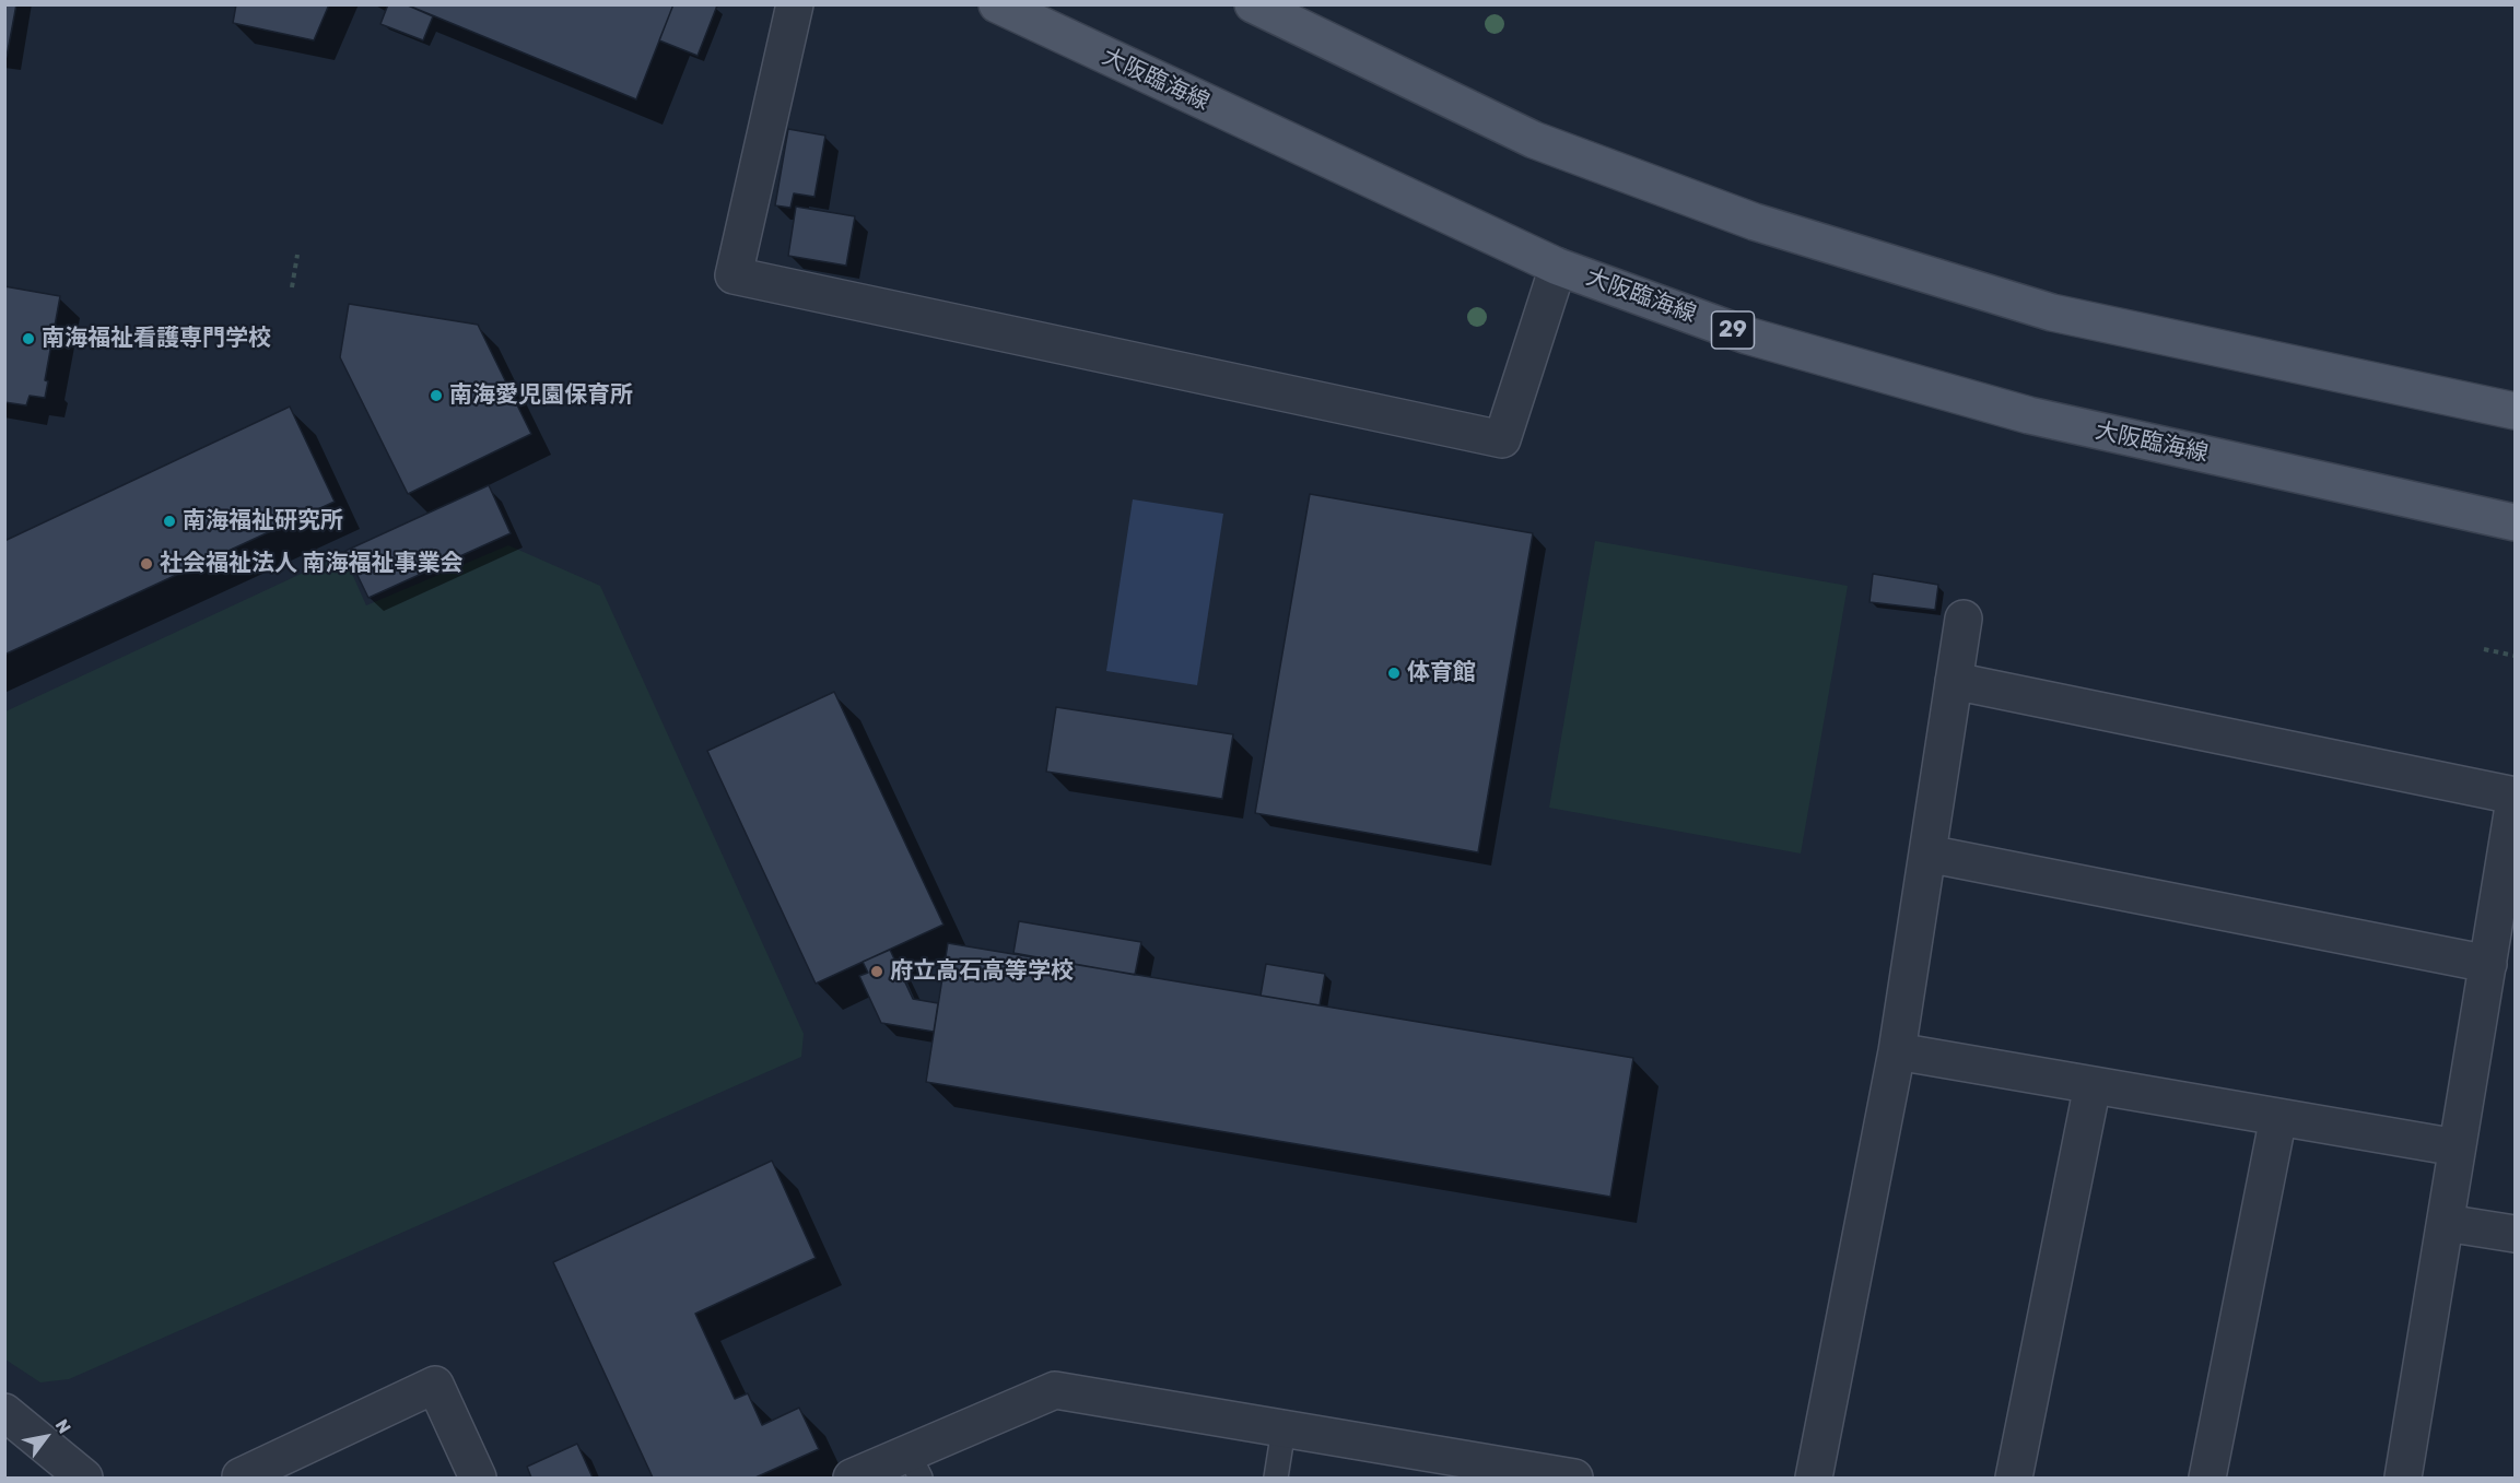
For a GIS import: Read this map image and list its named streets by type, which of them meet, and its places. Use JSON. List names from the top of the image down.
{
  "streets": {
    "main road": ["大阪臨海線", "29"]
  },
  "places": [
    "南海福祉看護専門学校",
    "南海愛児園保育所",
    "南海福祉研究所",
    "社会福祉法人 南海福祉事業会",
    "体育館",
    "府立高石高等学校"
  ],
  "north": "top right"
}
